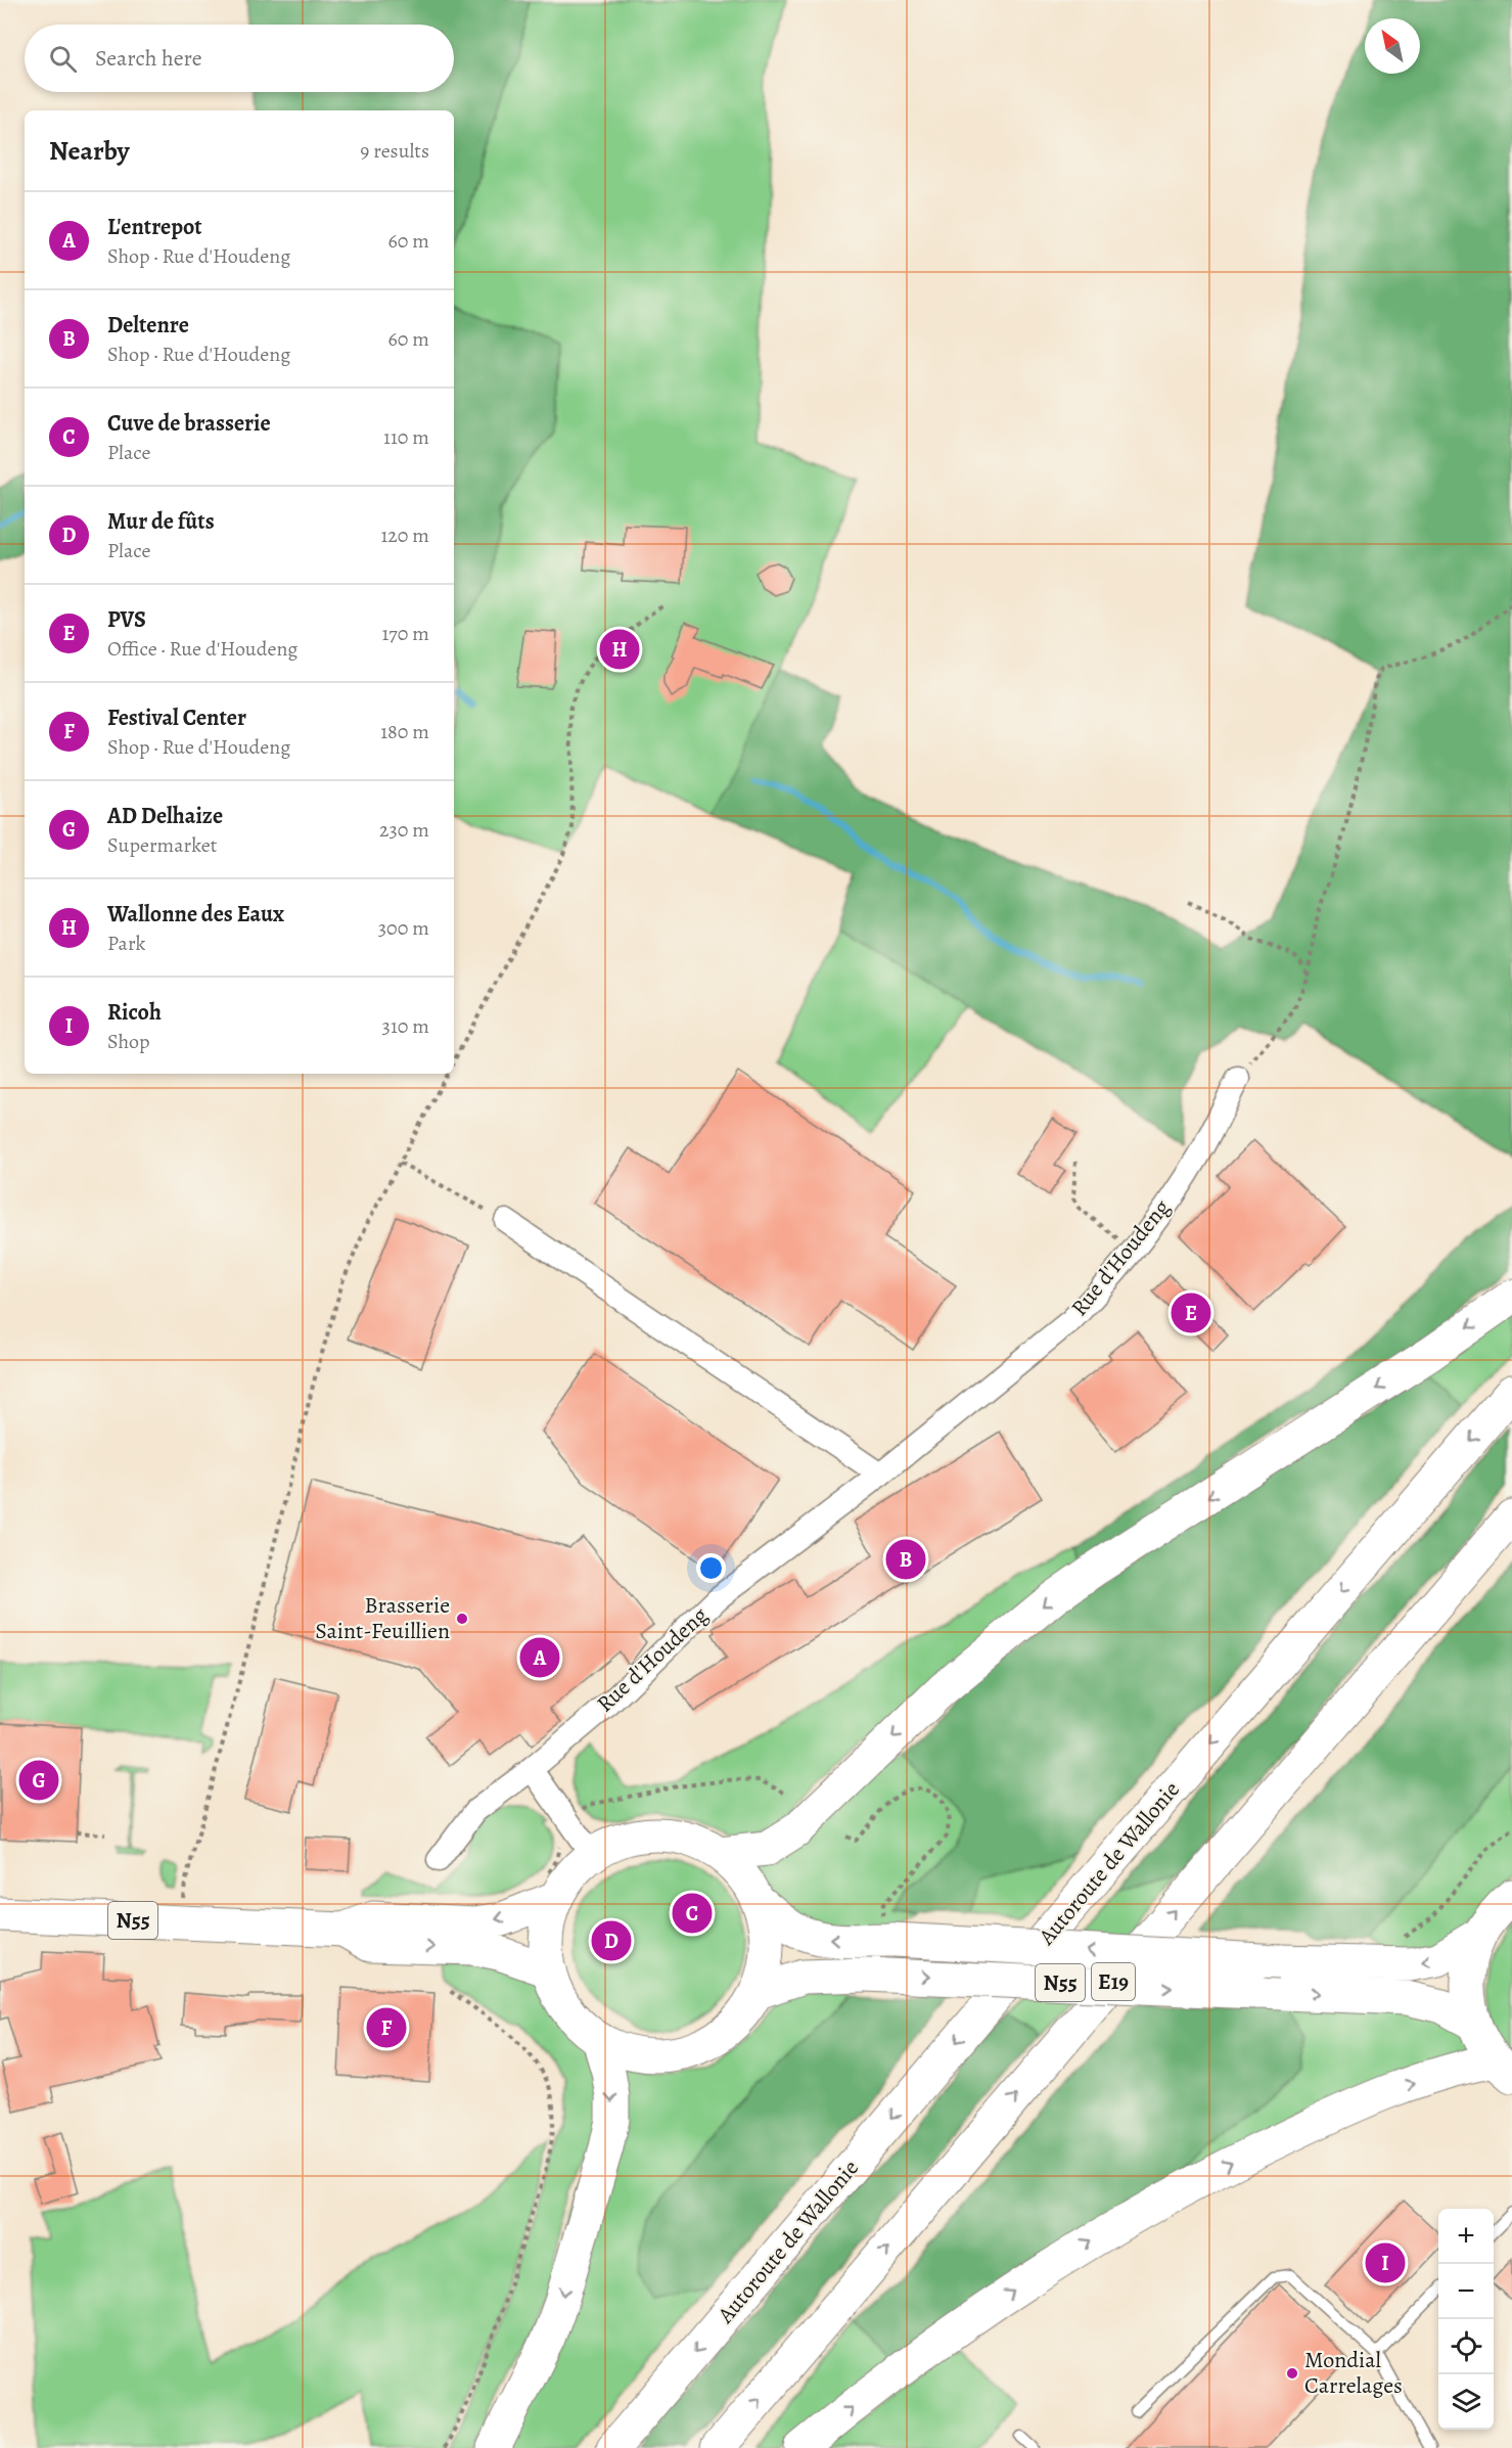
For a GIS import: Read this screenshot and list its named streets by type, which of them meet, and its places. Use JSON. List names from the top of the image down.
{
  "streets": {
    "main road": ["Autoroute de Wallonie", "N55", "E19"],
    "street": ["Rue d'Houdeng"]
  },
  "places": ["Brasserie Saint-Feuillien", "Mondial Carrelages"],
  "north": "top left",
  "page": {
    "search": "Search here",
    "heading": ["Nearby", "9 results"],
    "list": [
      {
        "mark": "A",
        "name": "L'entrepot",
        "note": "Shop · Rue d'Houdeng",
        "value": "60 m"
      },
      {
        "mark": "B",
        "name": "Deltenre",
        "note": "Shop · Rue d'Houdeng",
        "value": "60 m"
      },
      {
        "mark": "C",
        "name": "Cuve de brasserie",
        "note": "Place",
        "value": "110 m"
      },
      {
        "mark": "D",
        "name": "Mur de fûts",
        "note": "Place",
        "value": "120 m"
      },
      {
        "mark": "E",
        "name": "PVS",
        "note": "Office · Rue d'Houdeng",
        "value": "170 m"
      },
      {
        "mark": "F",
        "name": "Festival Center",
        "note": "Shop · Rue d'Houdeng",
        "value": "180 m"
      },
      {
        "mark": "G",
        "name": "AD Delhaize",
        "note": "Supermarket",
        "value": "230 m"
      },
      {
        "mark": "H",
        "name": "Wallonne des Eaux",
        "note": "Park",
        "value": "300 m"
      },
      {
        "mark": "I",
        "name": "Ricoh",
        "note": "Shop",
        "value": "310 m"
      }
    ],
    "pins": [
      "H",
      "E",
      "B",
      "A",
      "G",
      "C",
      "D",
      "F",
      "I"
    ],
    "map_buttons": ["+", "−"]
  }
}
